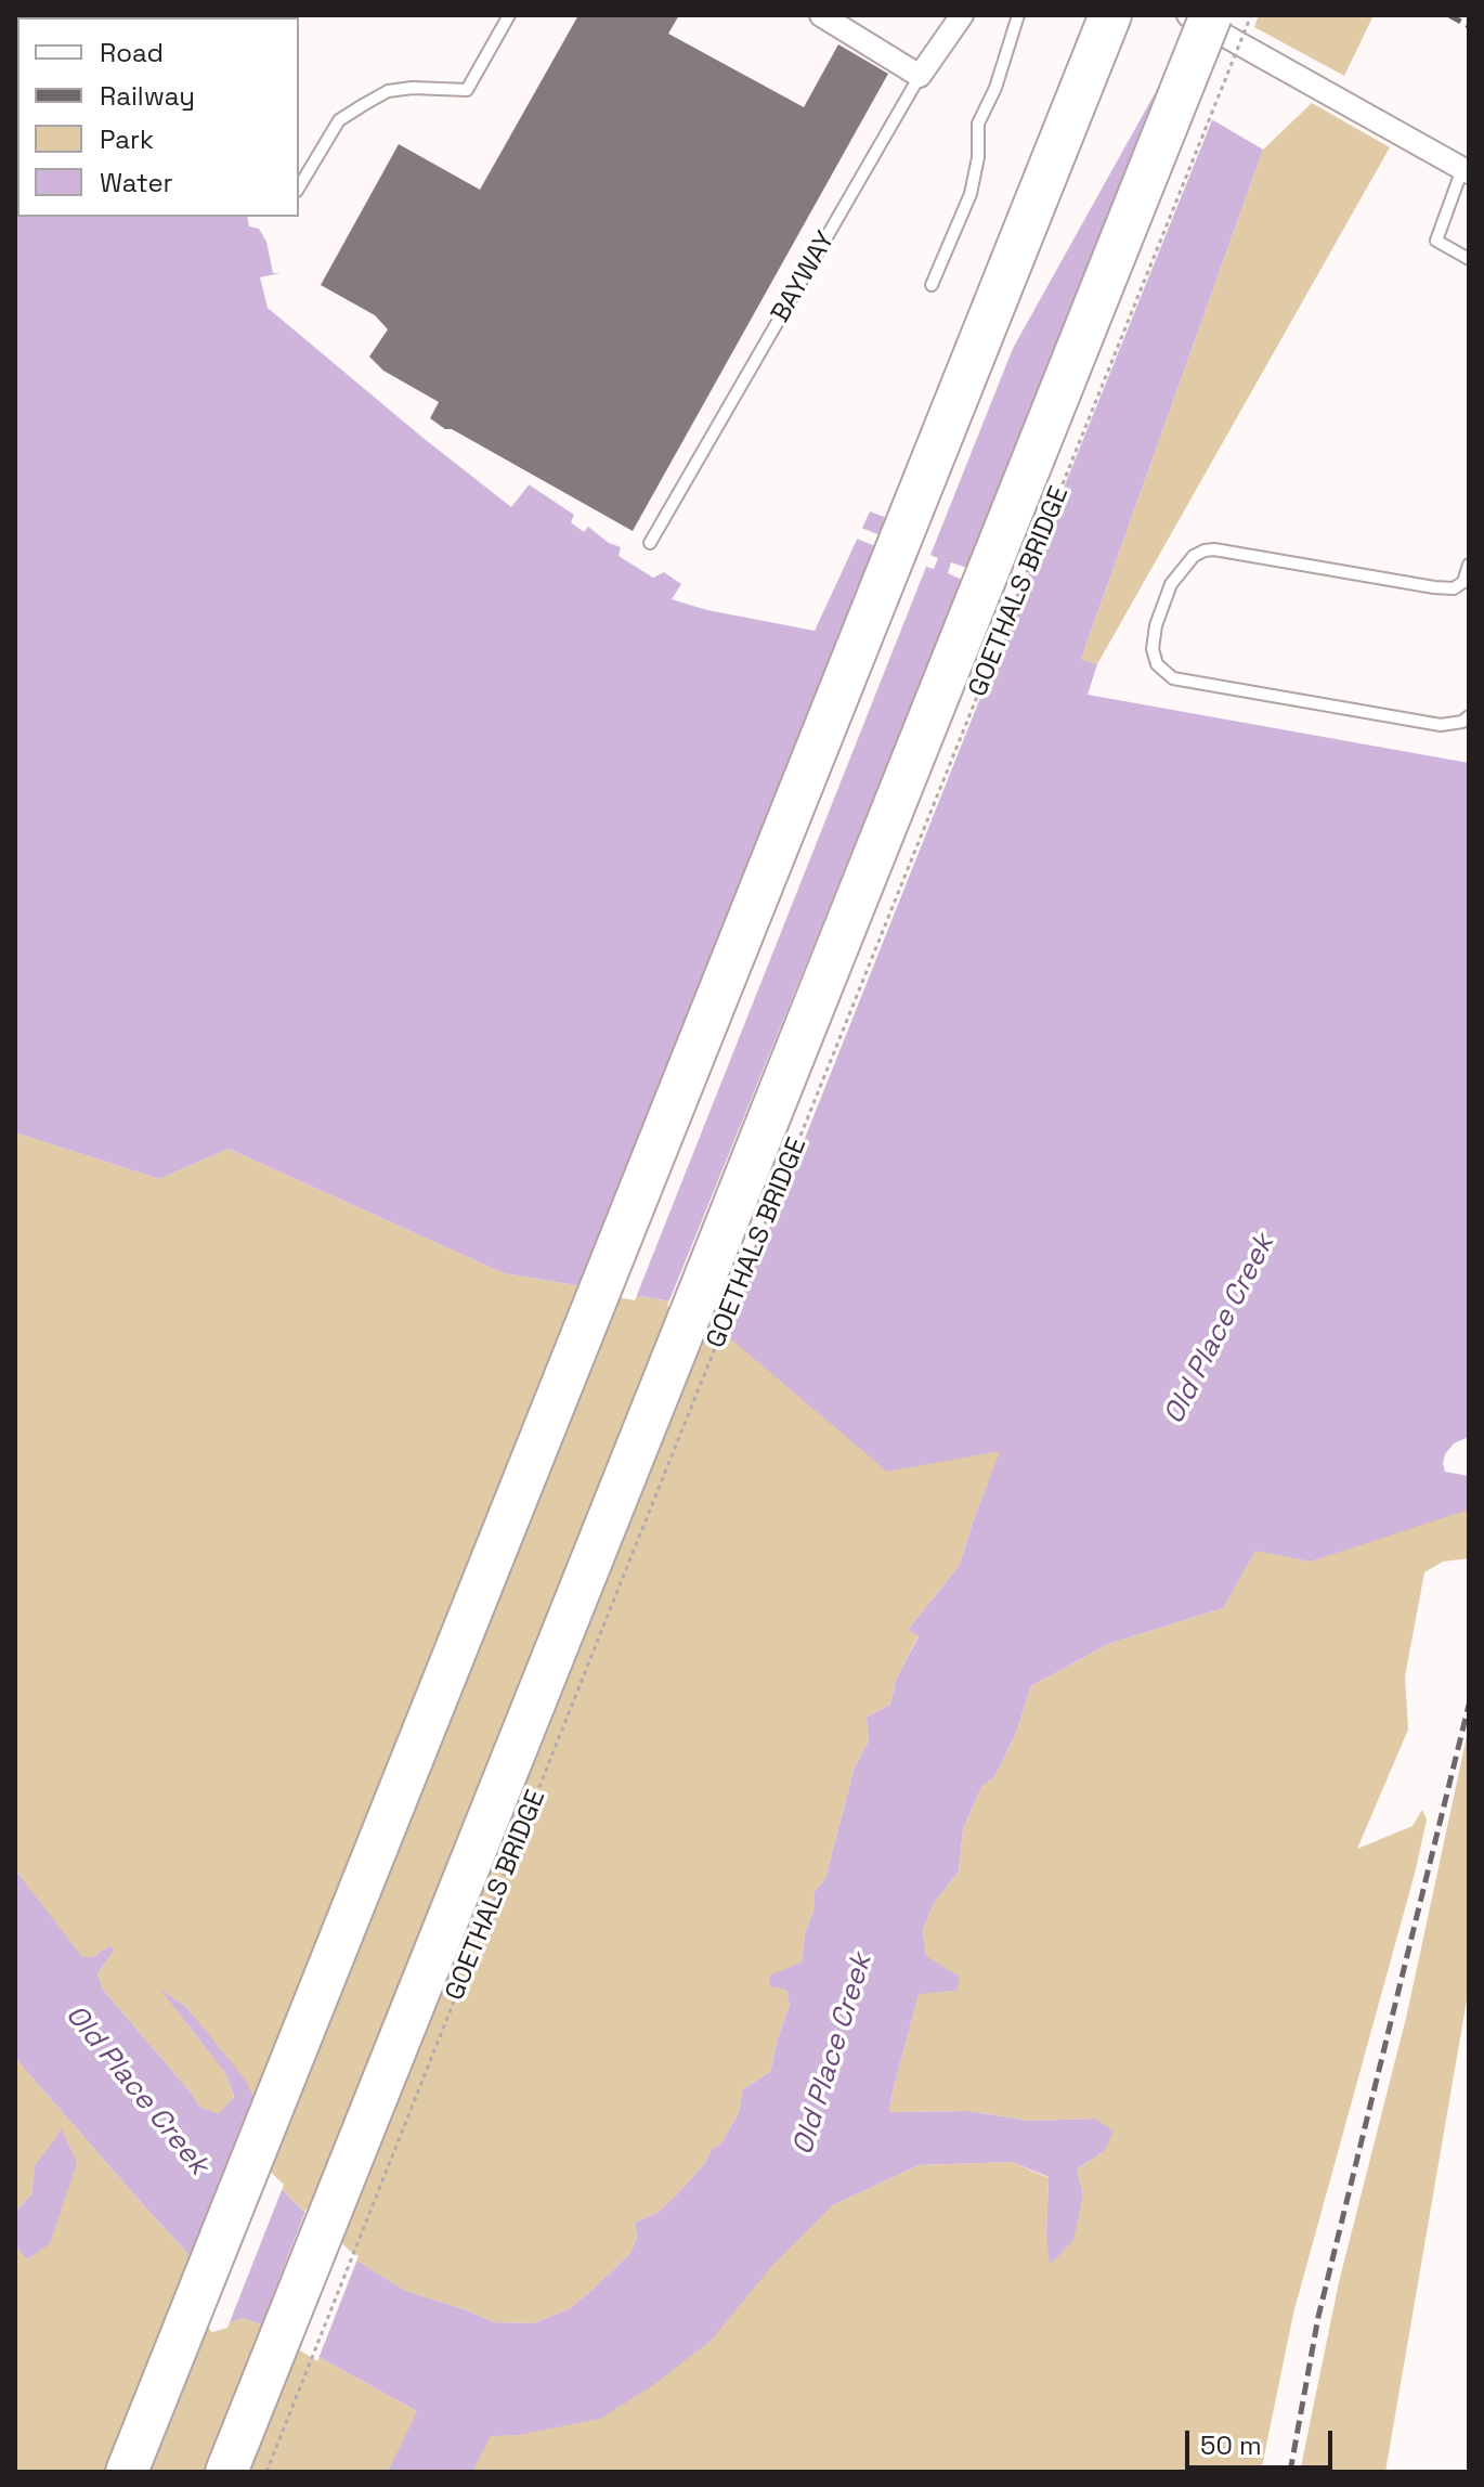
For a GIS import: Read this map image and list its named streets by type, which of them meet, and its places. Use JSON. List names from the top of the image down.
{
  "streets": {
    "highway": ["GOETHALS BRIDGE"],
    "street": ["BAYWAY"]
  },
  "water": ["Old Place Creek"],
  "legend": [
    "Road",
    "Railway",
    "Park",
    "Water"
  ],
  "scale_bar": "50 m"
}
